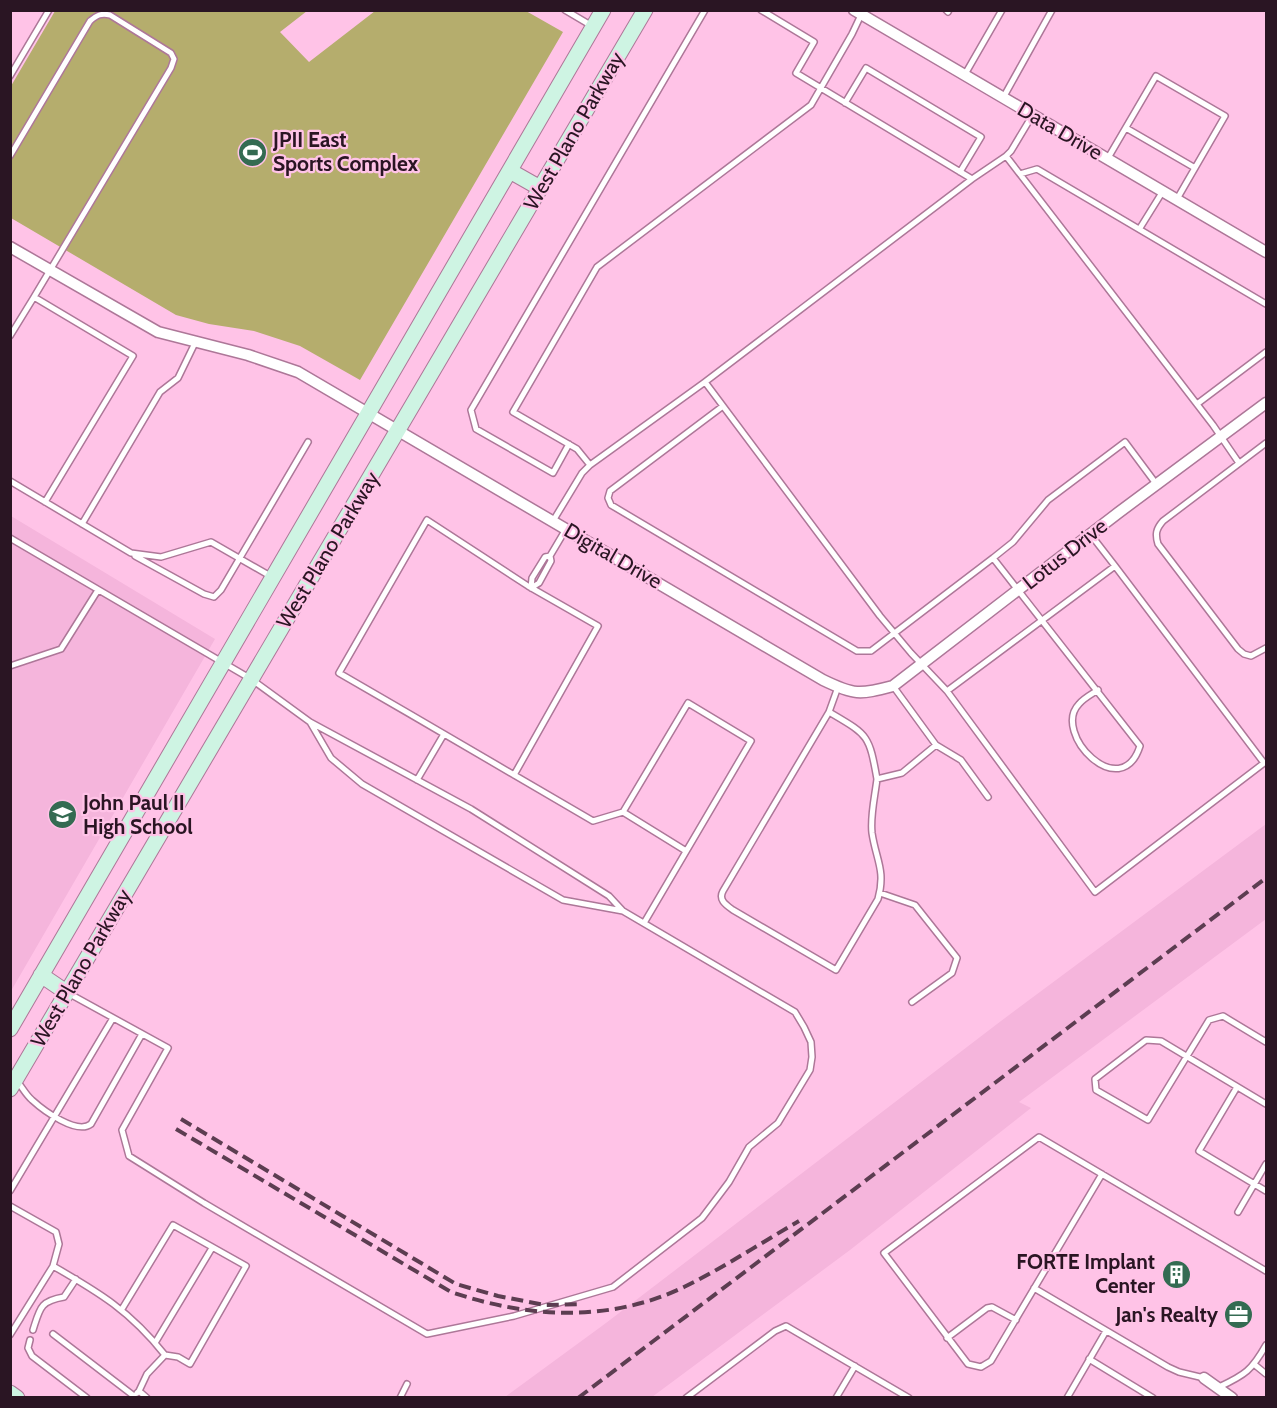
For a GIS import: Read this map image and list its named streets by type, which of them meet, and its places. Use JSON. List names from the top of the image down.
{
  "streets": {
    "main road": ["West Plano Parkway"],
    "street": ["Data Drive", "Lotus Drive", "Digital Drive"]
  },
  "crossings": [
    ["West Plano Parkway", "Digital Drive"],
    ["Lotus Drive", "Digital Drive"]
  ],
  "places": {
    "sports": ["JPII East Sports Complex"],
    "school or university": ["John Paul II High School"],
    "building": ["FORTE Implant Center"],
    "office": ["Jan's Realty"]
  }
}
